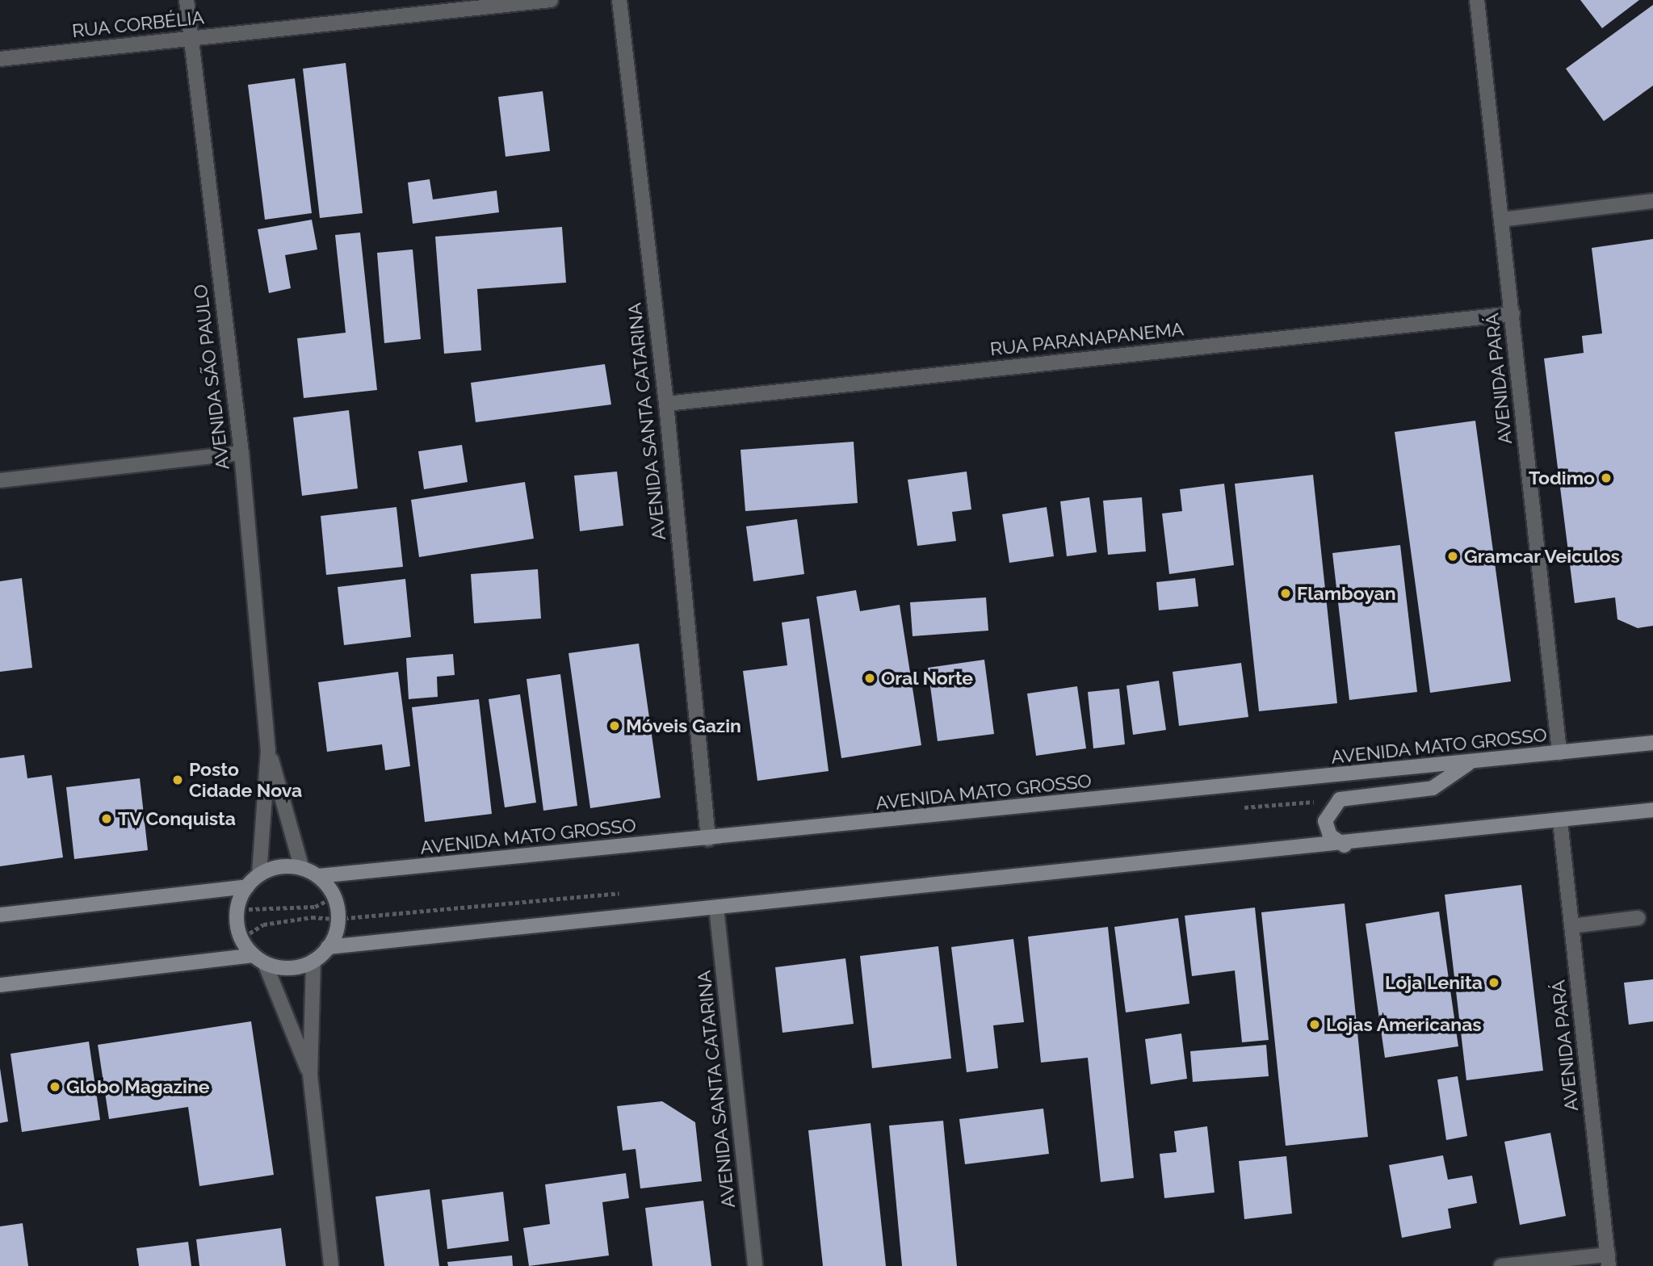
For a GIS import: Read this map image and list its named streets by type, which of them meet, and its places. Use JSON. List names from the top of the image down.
{
  "streets": {
    "main road": ["AVENIDA MATO GROSSO"],
    "street": [
      "RUA CORBÉLIA",
      "RUA PARANAPANEMA",
      "AVENIDA SÃO PAULO",
      "AVENIDA PARÁ",
      "AVENIDA SANTA CATARINA"
    ]
  },
  "crossings": [
    ["RUA CORBÉLIA", "AVENIDA SÃO PAULO"],
    ["RUA PARANAPANEMA", "AVENIDA PARÁ"],
    ["RUA PARANAPANEMA", "AVENIDA SANTA CATARINA"],
    ["AVENIDA SÃO PAULO", "AVENIDA MATO GROSSO"],
    ["AVENIDA PARÁ", "AVENIDA MATO GROSSO"],
    ["AVENIDA SANTA CATARINA", "AVENIDA MATO GROSSO"]
  ],
  "places": [
    "Todimo",
    "Gramcar Veiculos",
    "Flamboyan",
    "Oral Norte",
    "Móveis Gazin",
    "Posto Cidade Nova",
    "TV Conquista",
    "Loja Lenita",
    "Lojas Americanas",
    "Globo Magazine"
  ]
}
